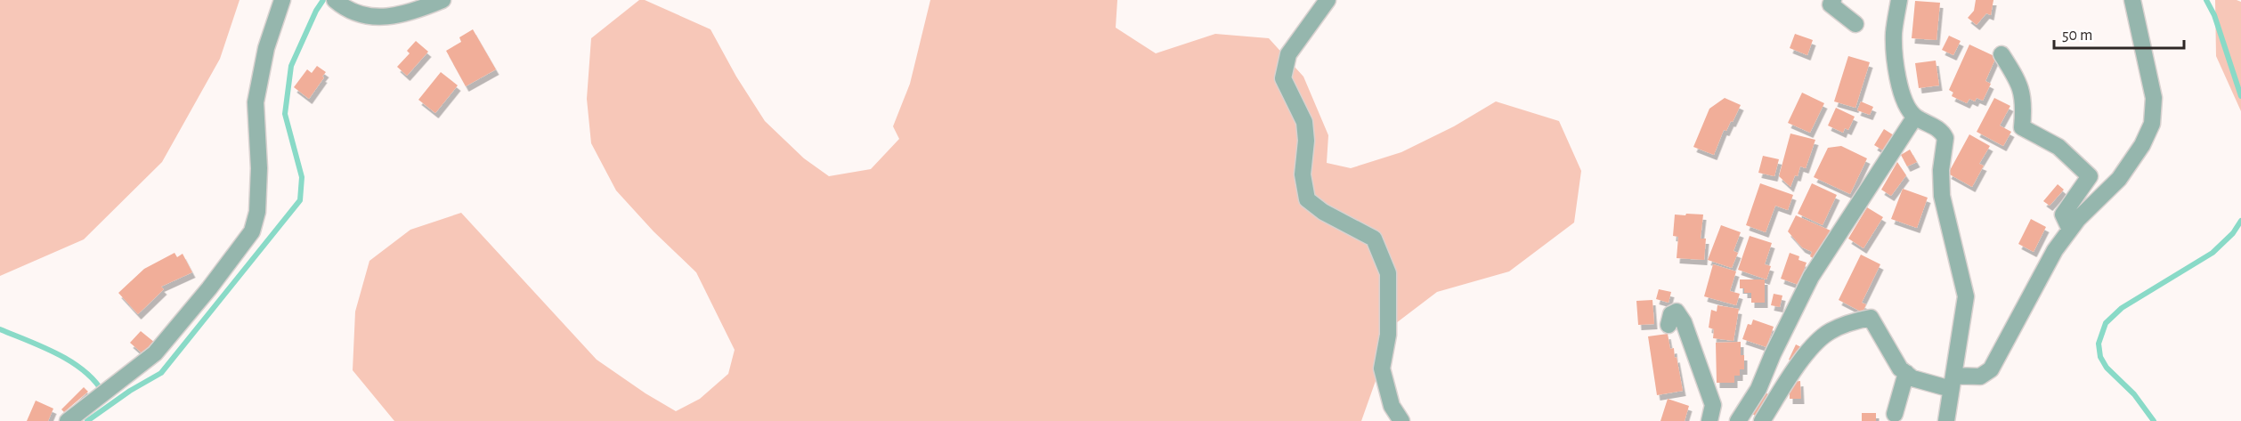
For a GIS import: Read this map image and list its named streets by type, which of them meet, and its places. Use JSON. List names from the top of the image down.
{
  "scale_bar": "50 m"
}
